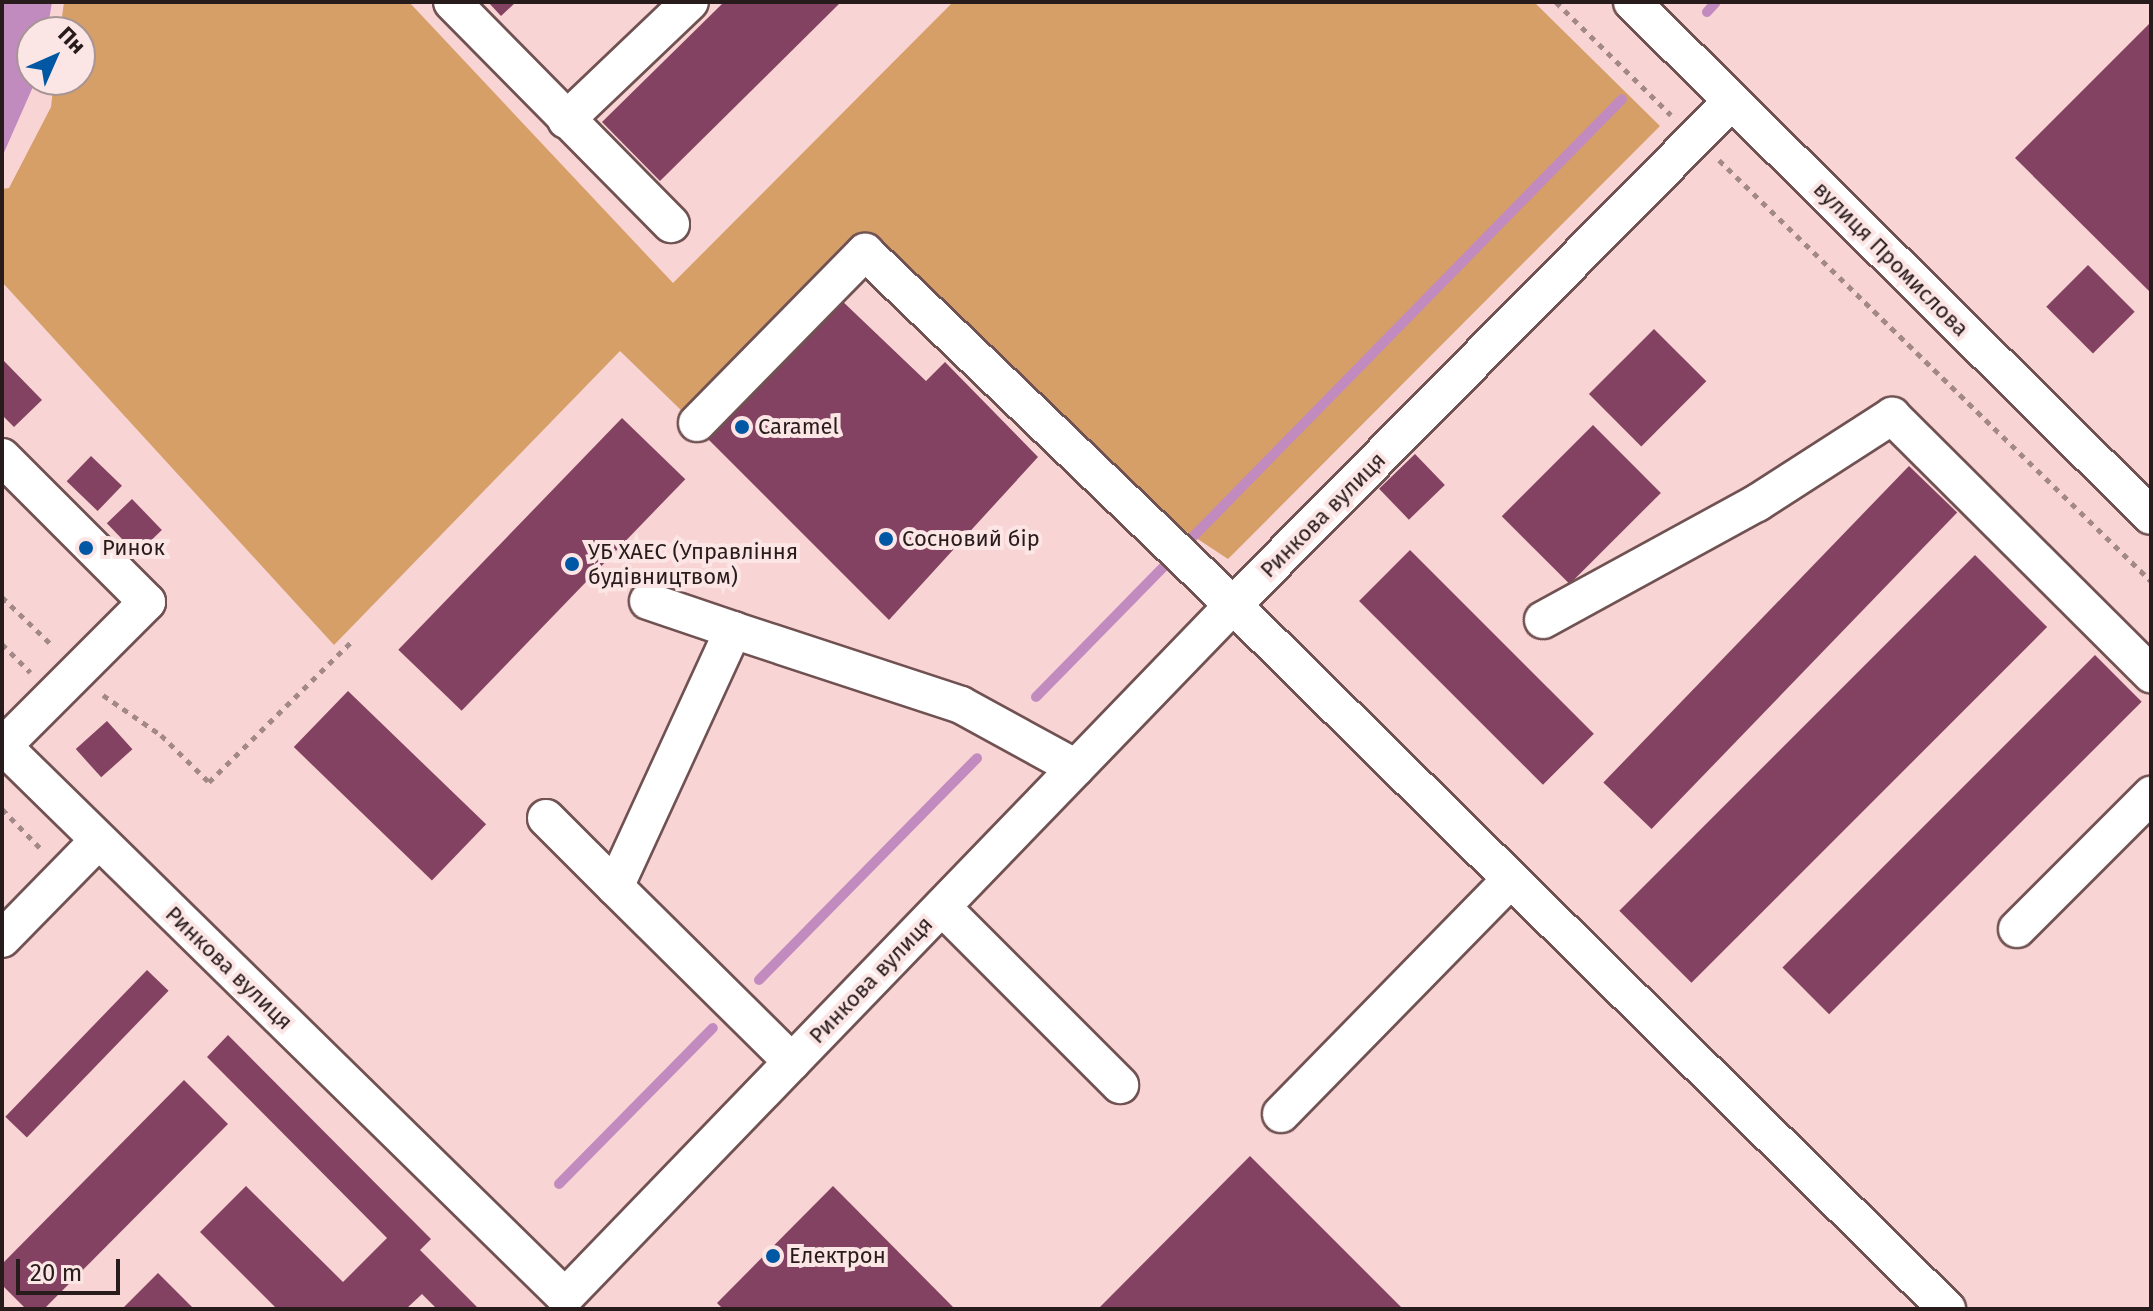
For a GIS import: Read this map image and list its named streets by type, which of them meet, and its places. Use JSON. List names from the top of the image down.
{
  "streets": {
    "street": ["вулиця Промислова", "Ринкова вулиця"]
  },
  "crossings": [
    ["вулиця Промислова", "Ринкова вулиця"]
  ],
  "places": [
    "Caramel",
    "Сосновий бір",
    "Ринок",
    "УБ ХАЕС (Управління будівництвом)",
    "Електрон"
  ],
  "scale_bar": "20 m",
  "north": "top right"
}
